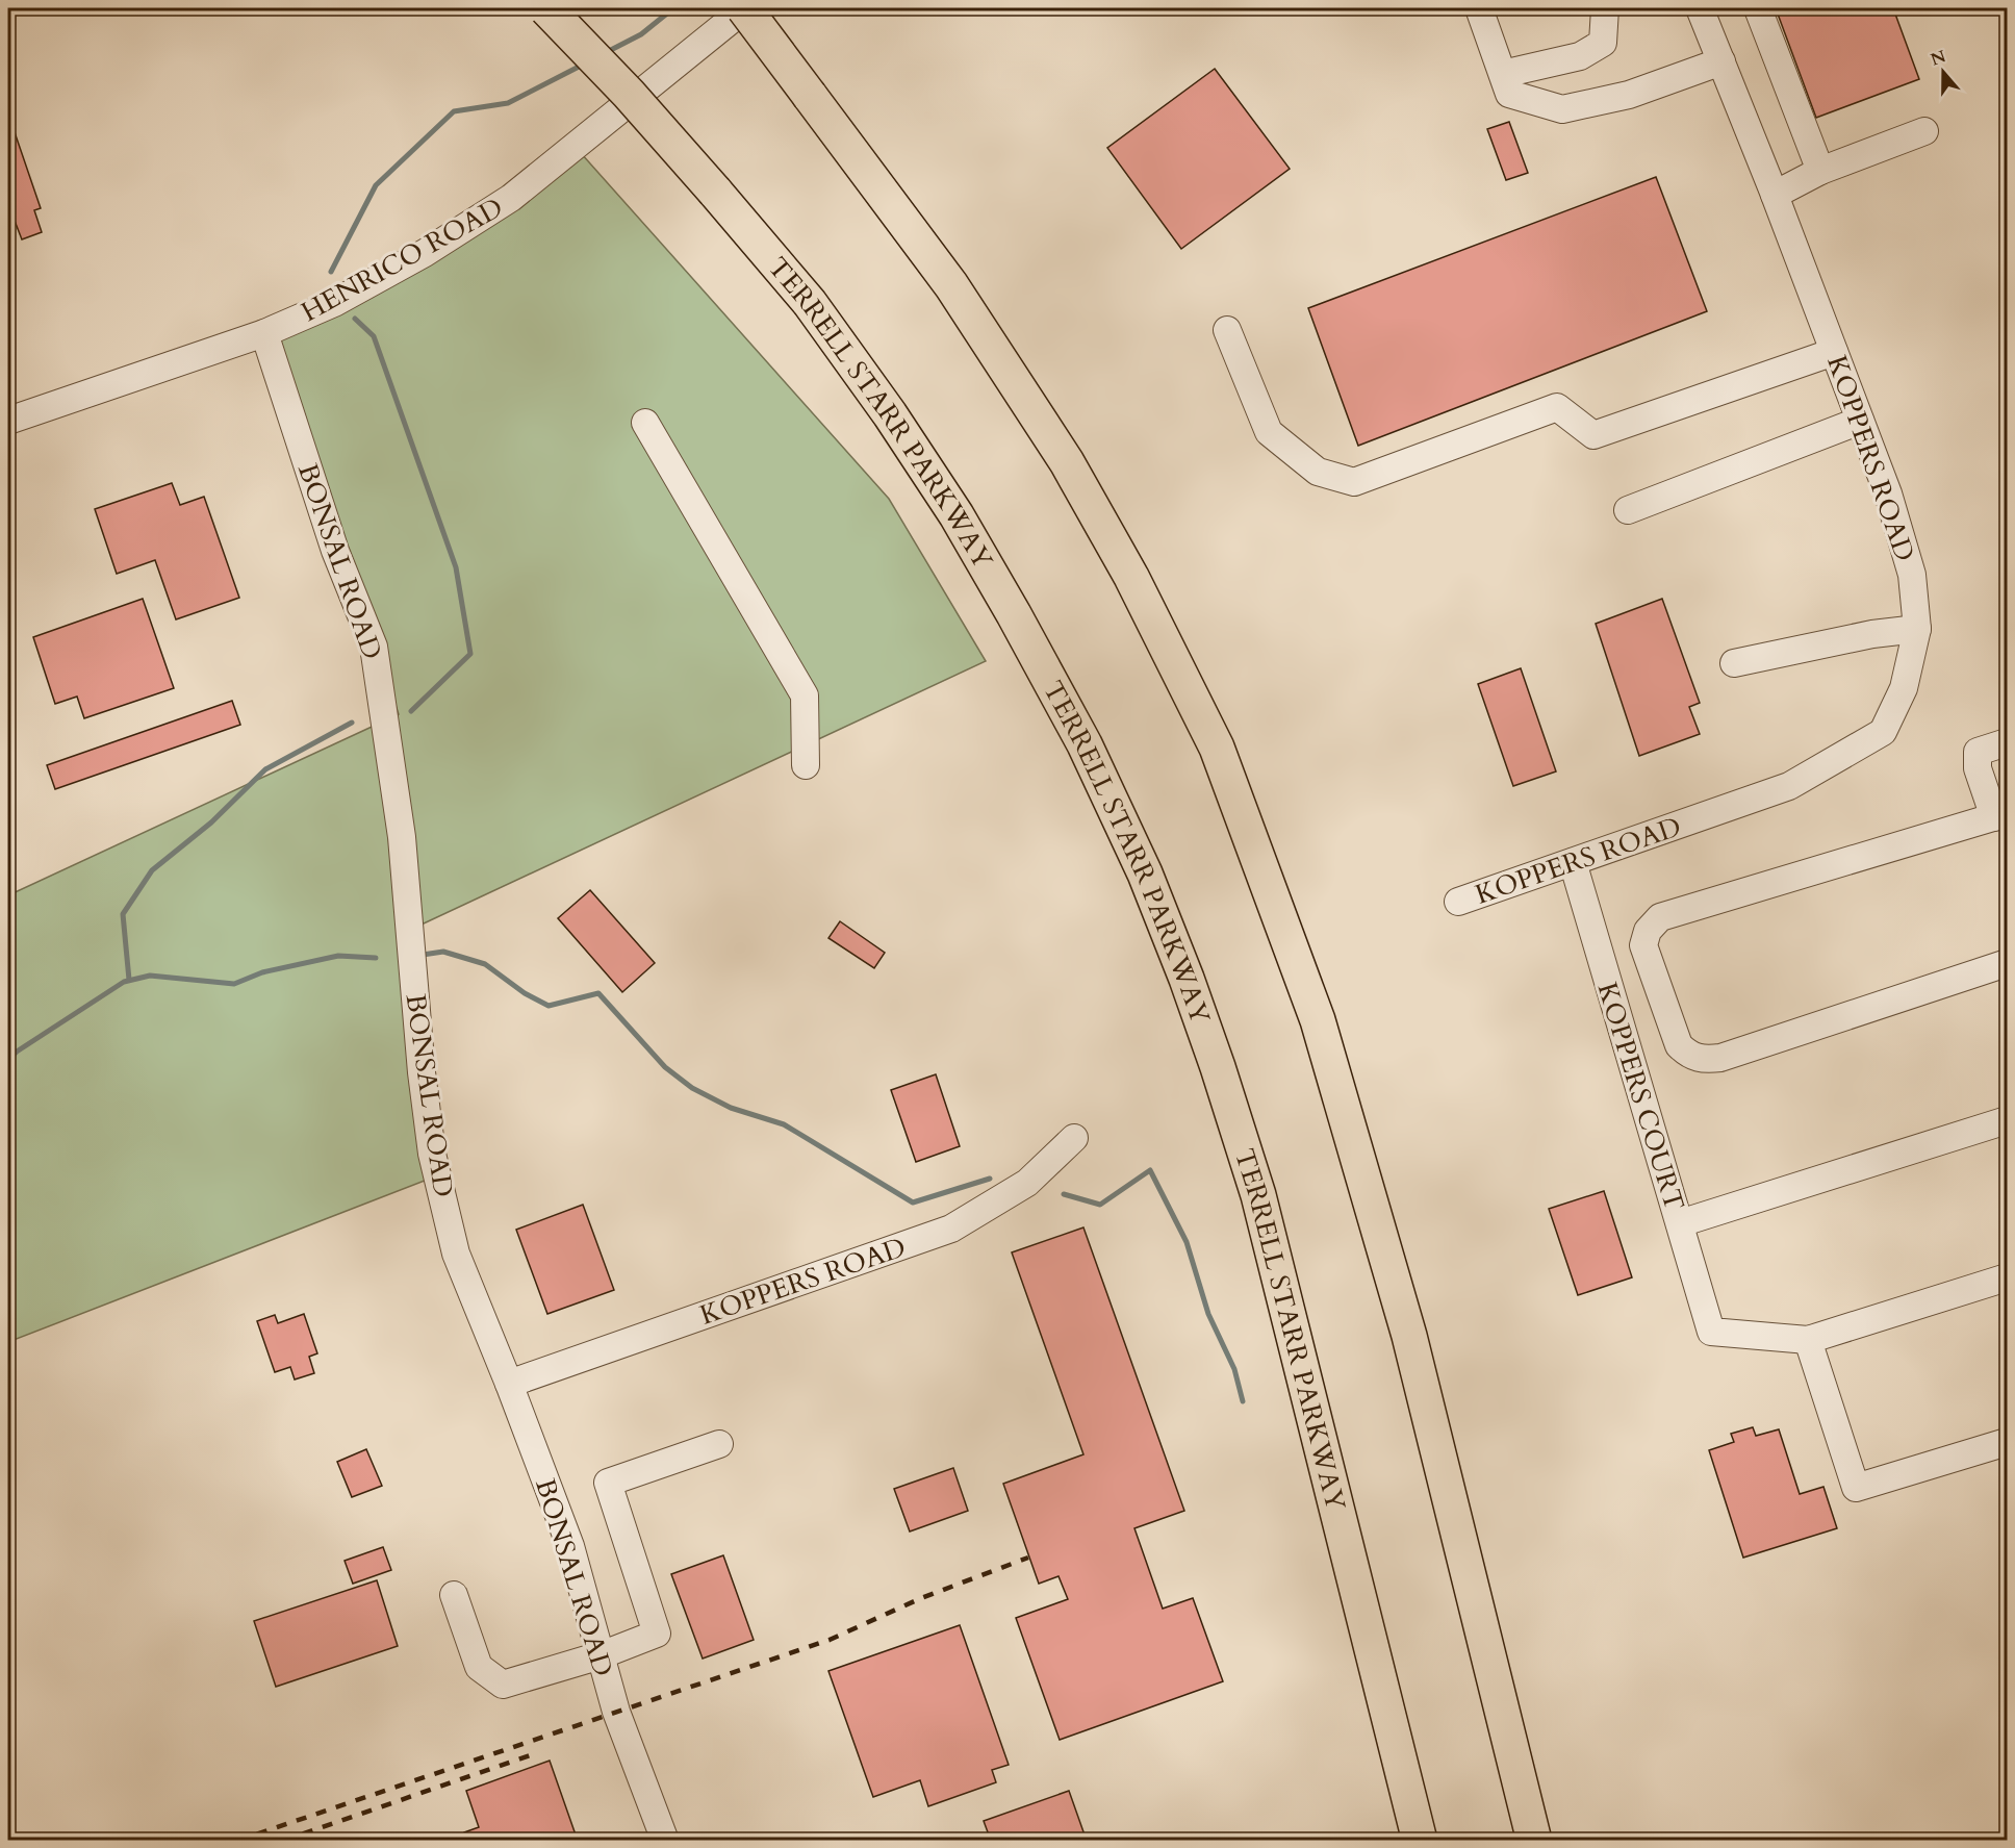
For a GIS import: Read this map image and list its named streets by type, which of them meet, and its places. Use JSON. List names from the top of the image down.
{
  "streets": {
    "highway": ["TERRELL STARR PARKWAY"],
    "street": [
      "HENRICO ROAD",
      "KOPPERS ROAD",
      "BONSAL ROAD",
      "KOPPERS COURT"
    ]
  },
  "crossings": [
    ["HENRICO ROAD", "BONSAL ROAD"],
    ["KOPPERS ROAD", "BONSAL ROAD"],
    ["KOPPERS ROAD", "KOPPERS COURT"]
  ],
  "north": "top"
}
